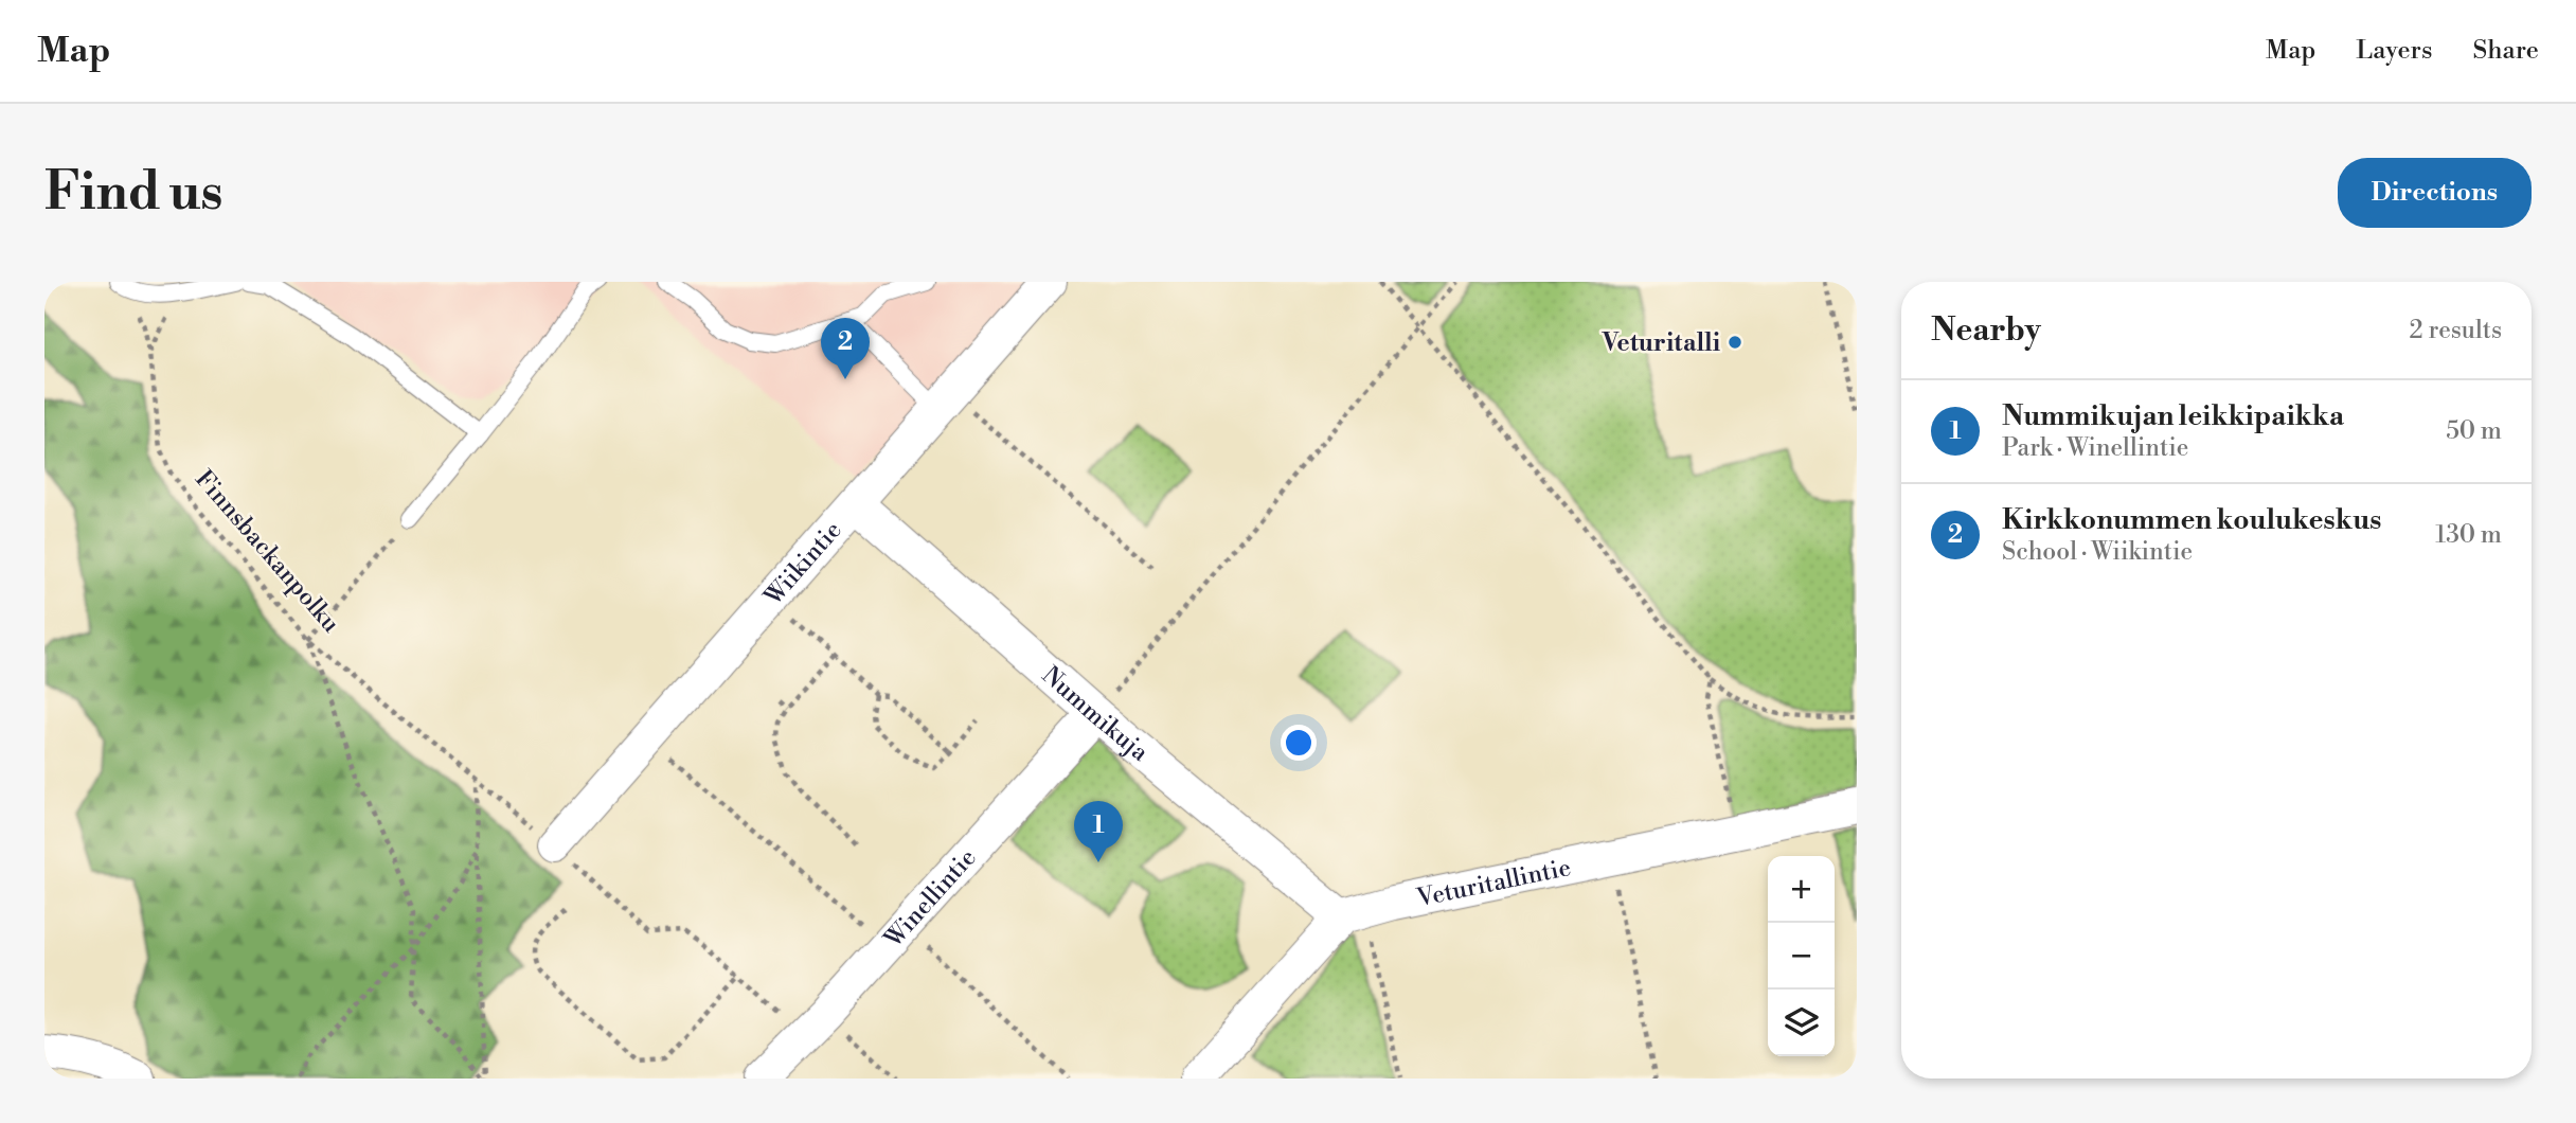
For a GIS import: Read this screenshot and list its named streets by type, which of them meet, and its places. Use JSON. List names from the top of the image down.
{
  "streets": {
    "street": [
      "Wiikintie",
      "Nummikuja",
      "Veturitallintie",
      "Winellintie"
    ],
    "path": ["Finnsbackanpolku"]
  },
  "crossings": [
    ["Finnsbackanpolku", "Wiikintie"],
    ["Wiikintie", "Nummikuja"],
    ["Nummikuja", "Veturitallintie"],
    ["Nummikuja", "Winellintie"]
  ],
  "places": ["Veturitalli"],
  "page": {
    "header": "Map",
    "nav": ["Map", "Layers", "Share"],
    "buttons": "Directions",
    "title": "Find us",
    "heading": ["Nearby", "2 results"],
    "pins": ["2", "1"],
    "list": [
      {
        "mark": "1",
        "name": "Nummikujan leikkipaikka",
        "note": "Park · Winellintie",
        "value": "50 m"
      },
      {
        "mark": "2",
        "name": "Kirkkonummen koulukeskus",
        "note": "School · Wiikintie",
        "value": "130 m"
      }
    ],
    "map_buttons": ["+", "−"]
  }
}
